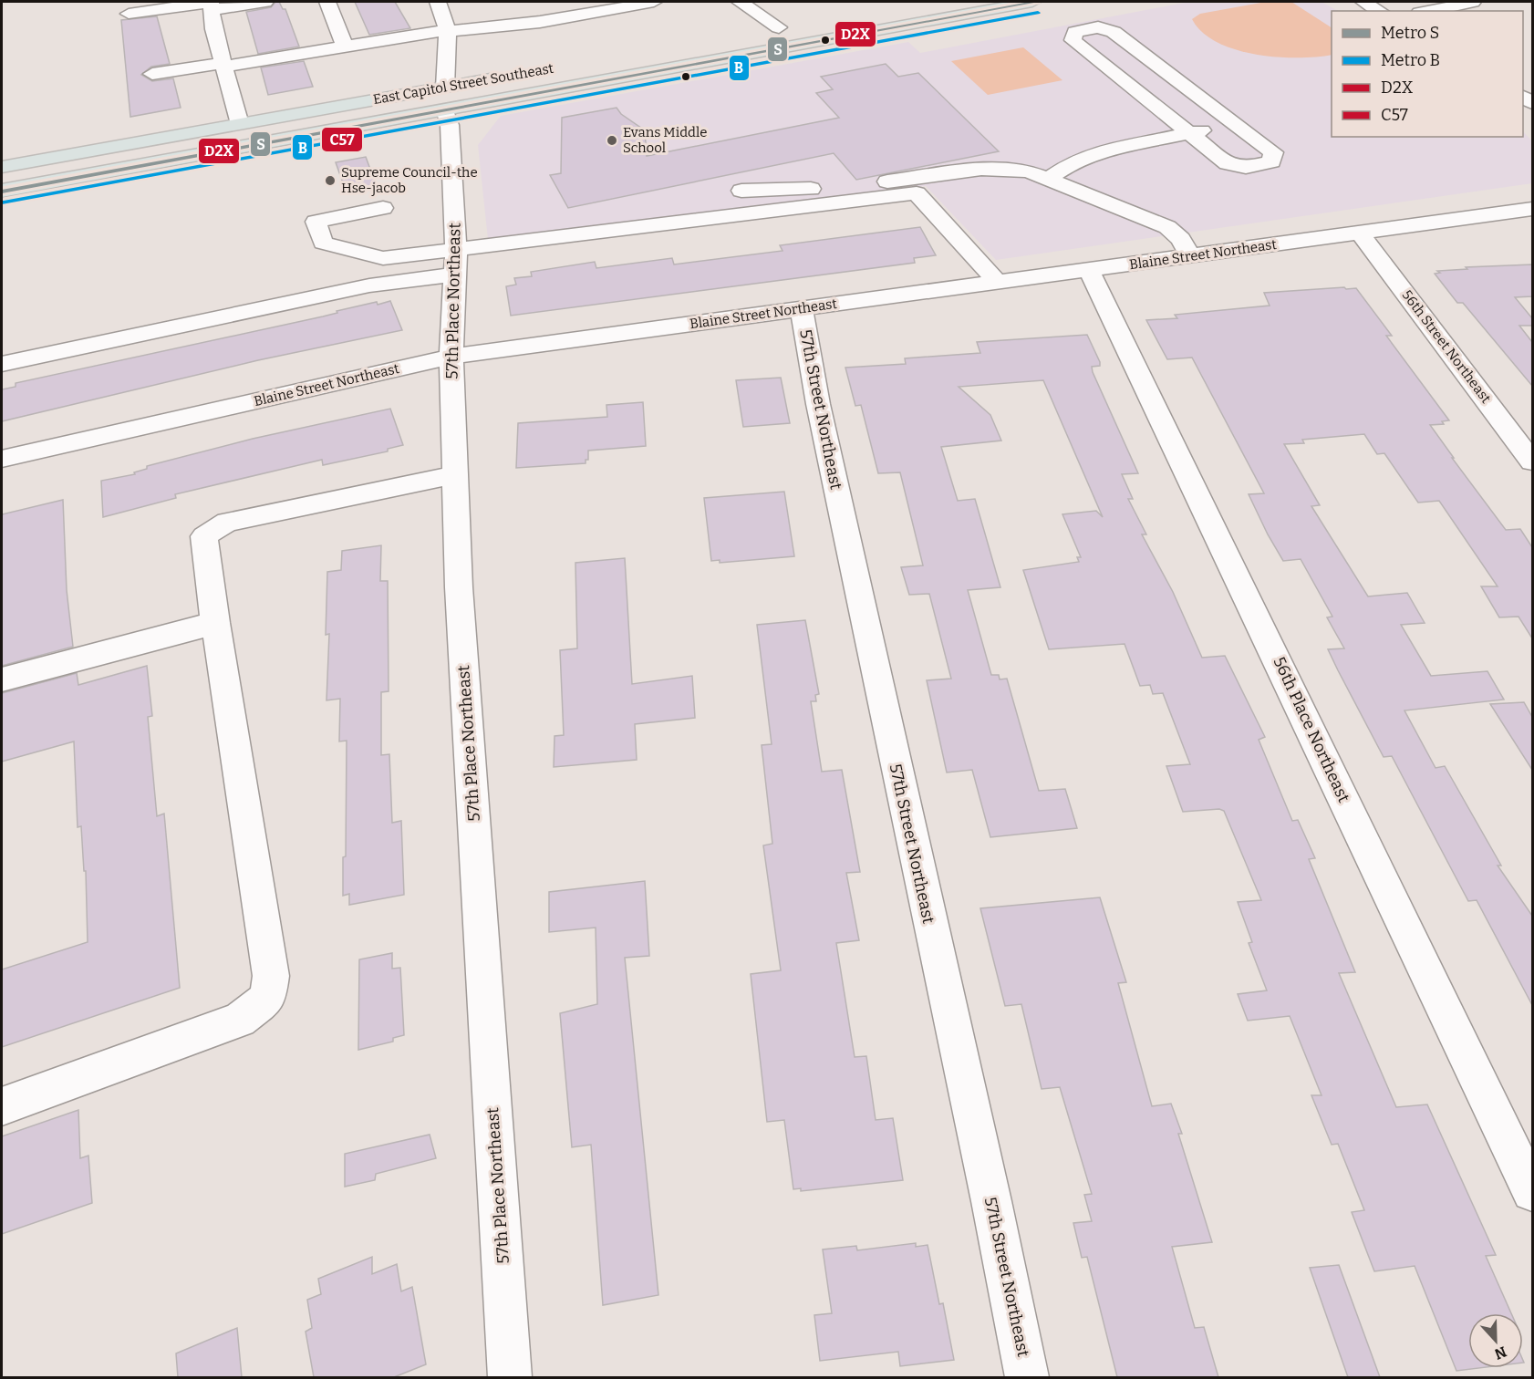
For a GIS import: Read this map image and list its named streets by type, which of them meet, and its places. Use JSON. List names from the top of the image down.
{
  "streets": {
    "main road": ["East Capitol Street Southeast"],
    "street": [
      "Blaine Street Northeast",
      "57th Place Northeast",
      "56th Street Northeast",
      "57th Street Northeast",
      "56th Place Northeast"
    ]
  },
  "crossings": [
    ["East Capitol Street Southeast", "57th Place Northeast"],
    ["Blaine Street Northeast", "57th Place Northeast"],
    ["Blaine Street Northeast", "56th Street Northeast"],
    ["Blaine Street Northeast", "57th Street Northeast"],
    ["Blaine Street Northeast", "56th Place Northeast"]
  ],
  "places": ["Evans Middle School", "Supreme Council-the Hse-jacob"],
  "lines": [
    "metro line S",
    "transit line D2X",
    "metro line B",
    "transit line C57"
  ],
  "legend": [
    "Metro S",
    "Metro B",
    "D2X",
    "C57"
  ],
  "north": "bottom"
}
